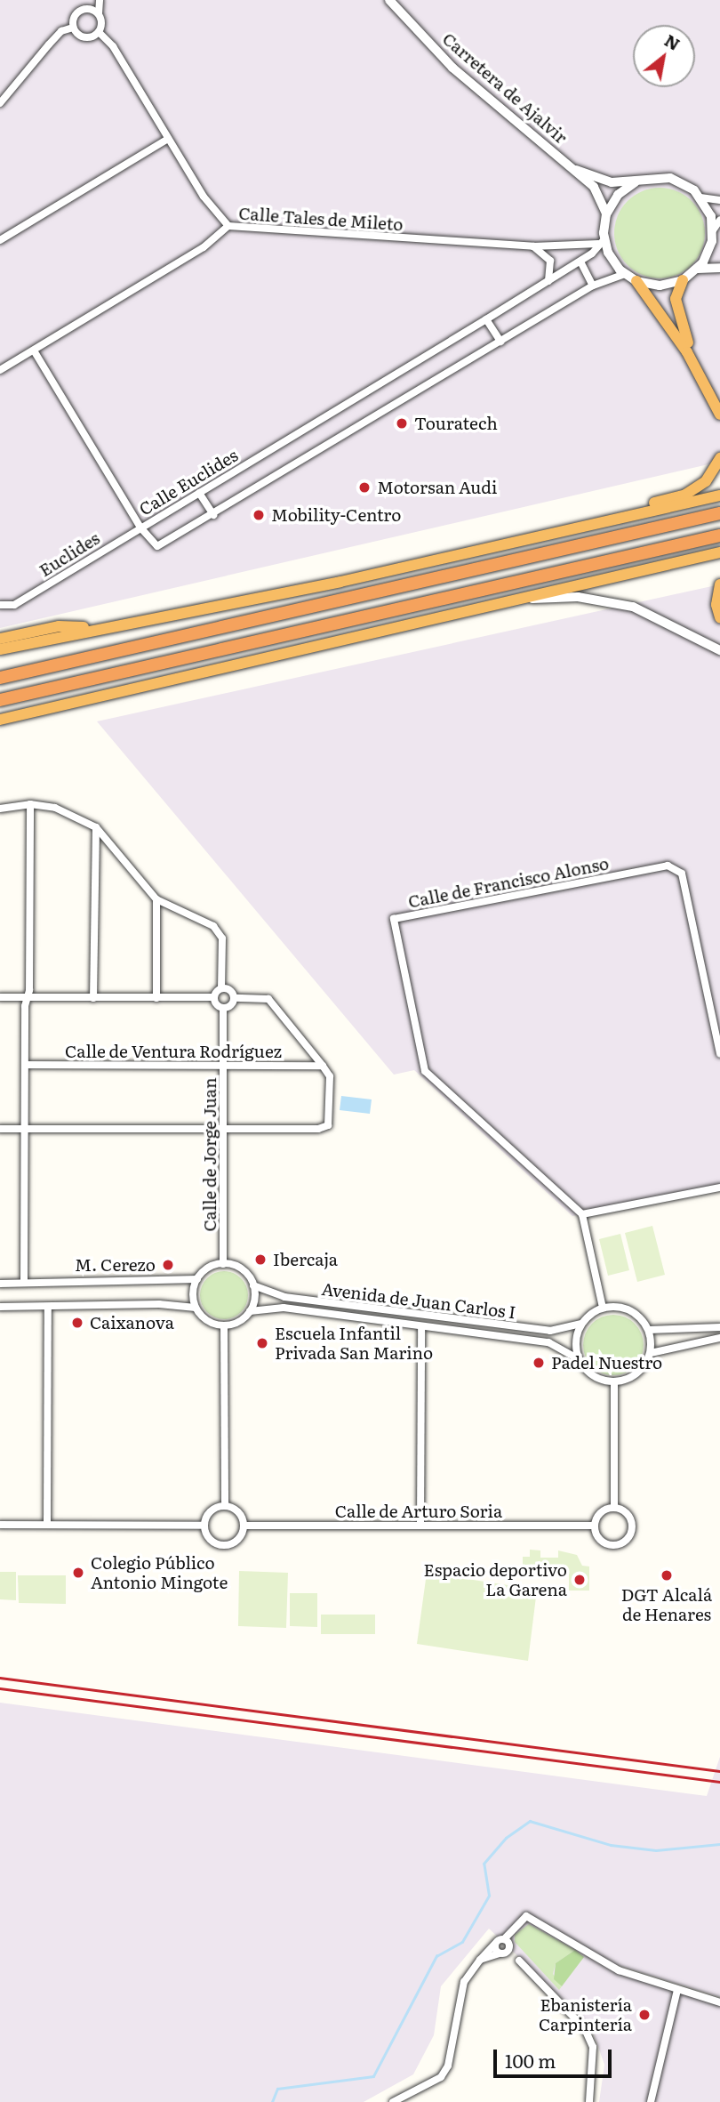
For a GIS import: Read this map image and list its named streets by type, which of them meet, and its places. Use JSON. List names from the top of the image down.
{
  "streets": {
    "street": [
      "Carretera de Ajalvir",
      "Calle Tales de Mileto",
      "Calle Euclides",
      "Euclides",
      "Calle de Francisco Alonso",
      "Calle de Ventura Rodríguez",
      "Calle de Jorge Juan",
      "Avenida de Juan Carlos I",
      "Calle de Arturo Soria"
    ]
  },
  "crossings": [
    ["Carretera de Ajalvir", "Calle Tales de Mileto"],
    ["Carretera de Ajalvir", "Calle Euclides"],
    ["Calle Tales de Mileto", "Calle Euclides"],
    ["Calle Euclides", "Euclides"],
    ["Calle de Ventura Rodríguez", "Calle de Jorge Juan"],
    ["Calle de Jorge Juan", "Avenida de Juan Carlos I"]
  ],
  "places": [
    "Touratech",
    "Motorsan Audi",
    "Mobility-Centro",
    "Ibercaja",
    "M. Cerezo",
    "Caixanova",
    "Escuela Infantil Privada San Marino",
    "Padel Nuestro",
    "Colegio Público Antonio Mingote",
    "DGT Alcalá de Henares",
    "Espacio deportivo La Garena",
    "Ebanistería Carpintería"
  ],
  "scale_bar": "100 m",
  "north": "top right"
}
